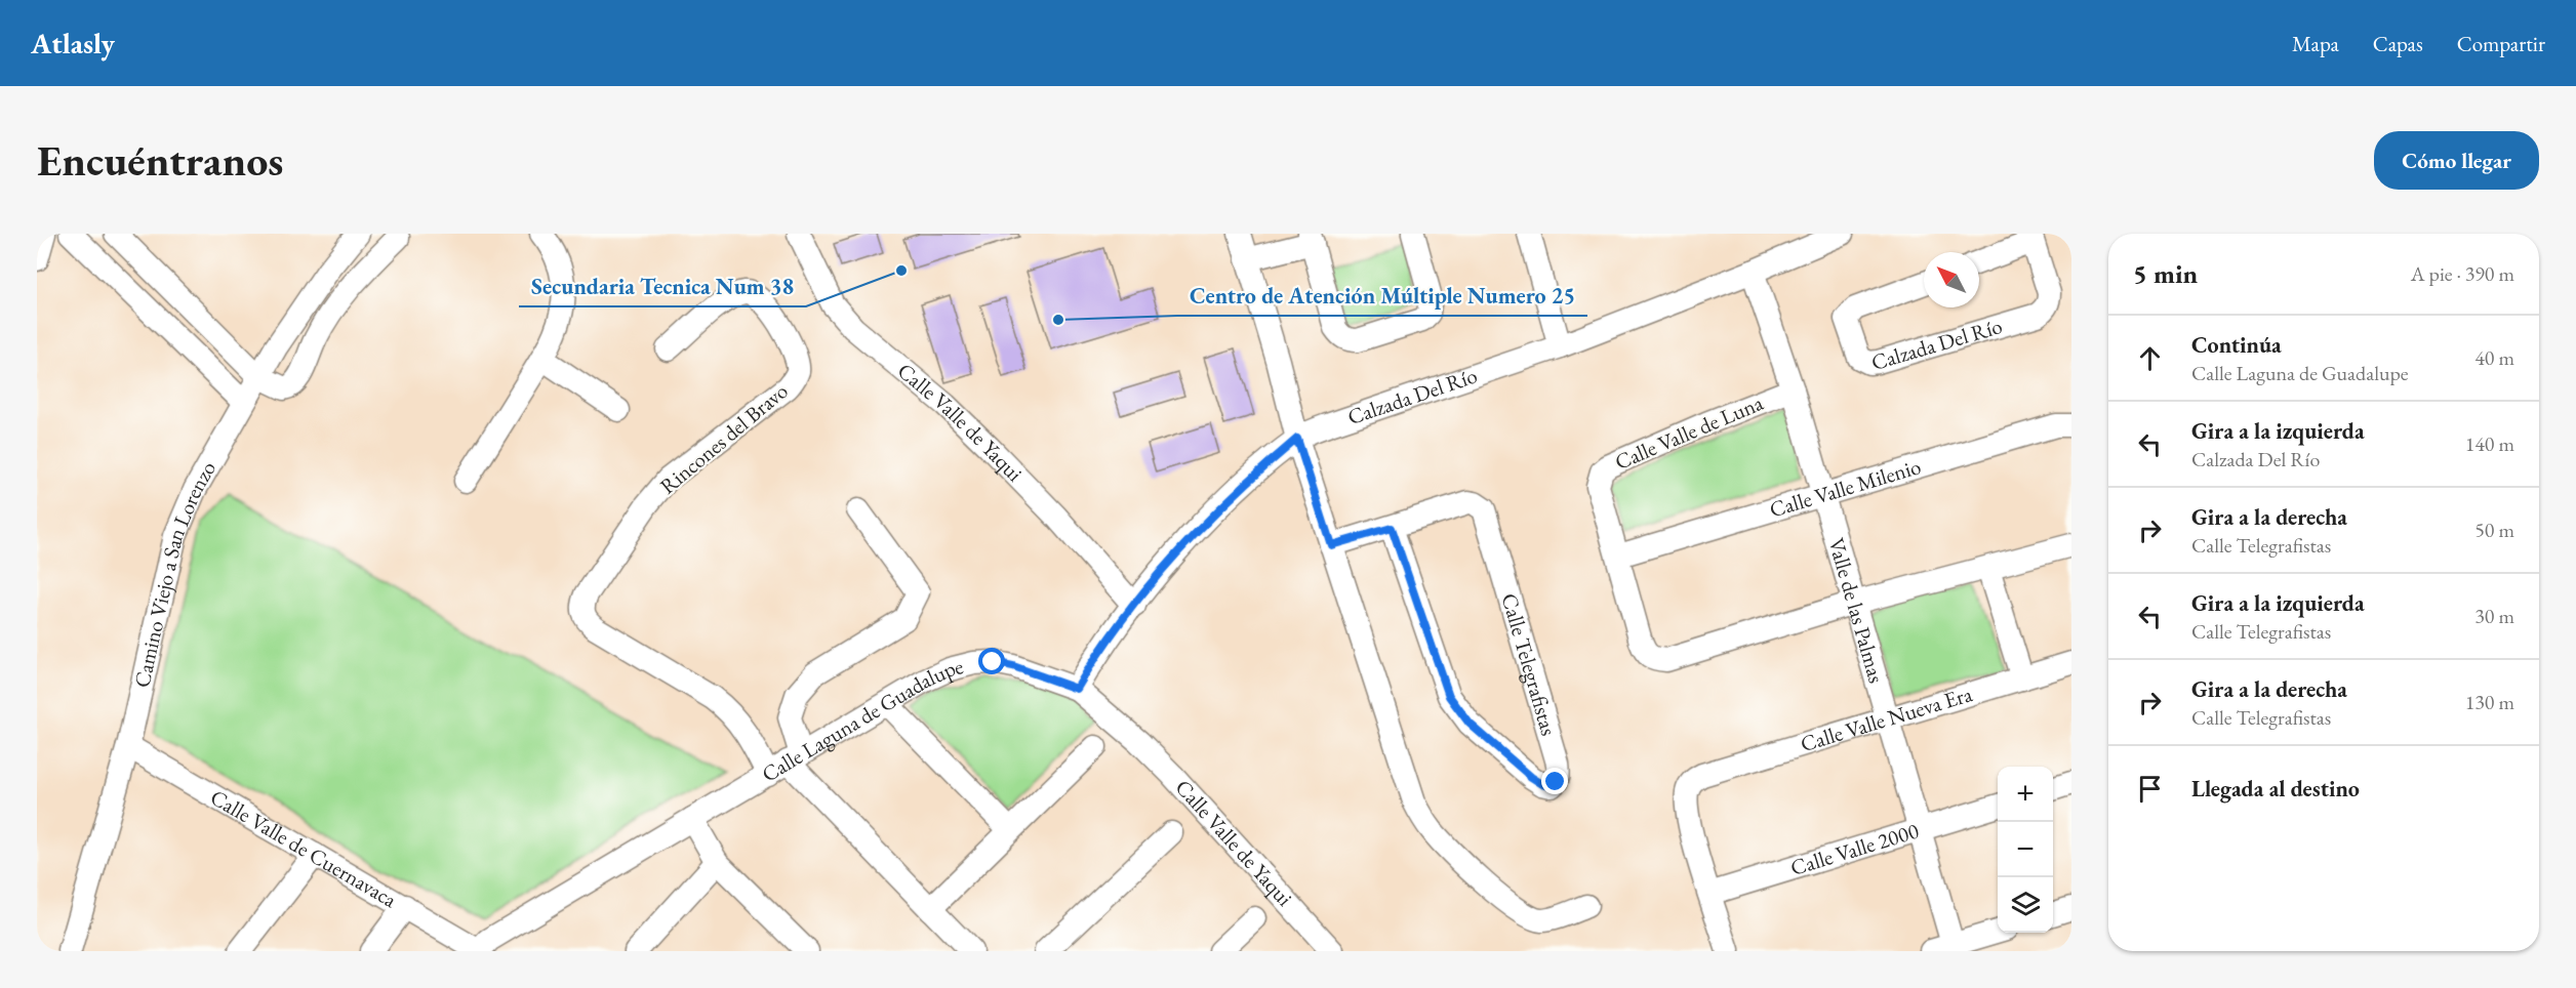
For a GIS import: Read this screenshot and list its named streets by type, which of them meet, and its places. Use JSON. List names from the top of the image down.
{
  "streets": {
    "street": [
      "Calzada Del Río",
      "Calle Valle de Yaqui",
      "Calle Valle de Luna",
      "Rincones del Bravo",
      "Calle Valle Milenio",
      "Camino Viejo a San Lorenzo",
      "Valle de las Palmas",
      "Calle Telegrafistas",
      "Calle Valle Nueva Era",
      "Calle Laguna de Guadalupe",
      "Calle Valle de Cuernavaca",
      "Calle Valle 2000"
    ]
  },
  "crossings": [
    ["Calzada Del Río", "Calle Valle de Yaqui"],
    ["Calzada Del Río", "Valle de las Palmas"],
    ["Calzada Del Río", "Calle Laguna de Guadalupe"],
    ["Calle Valle de Yaqui", "Calle Laguna de Guadalupe"],
    ["Calle Valle de Luna", "Calle Valle Milenio"],
    ["Calle Valle de Luna", "Valle de las Palmas"],
    ["Rincones del Bravo", "Calle Laguna de Guadalupe"],
    ["Calle Valle Milenio", "Valle de las Palmas"],
    ["Camino Viejo a San Lorenzo", "Calle Valle de Cuernavaca"],
    ["Valle de las Palmas", "Calle Valle Nueva Era"],
    ["Valle de las Palmas", "Calle Valle 2000"],
    ["Calle Valle Nueva Era", "Calle Valle 2000"],
    ["Calle Laguna de Guadalupe", "Calle Valle de Cuernavaca"]
  ],
  "places": ["Secundaria Tecnica Num 38", "Centro de Atención Múltiple Numero 25"],
  "north": "top left",
  "page": {
    "header": "Atlasly",
    "nav": ["Mapa", "Capas", "Compartir"],
    "buttons": "Cómo llegar",
    "title": "Encuéntranos",
    "heading": ["5 min", "A pie · 390 m"],
    "list": [
      ["Continúa", "Calle Laguna de Guadalupe", "40 m"],
      ["Gira a la izquierda", "Calzada Del Río", "140 m"],
      ["Gira a la derecha", "Calle Telegrafistas", "50 m"],
      ["Gira a la izquierda", "Calle Telegrafistas", "30 m"],
      ["Gira a la derecha", "Calle Telegrafistas", "130 m"],
      "Llegada al destino"
    ],
    "map_buttons": ["+", "−"]
  }
}
